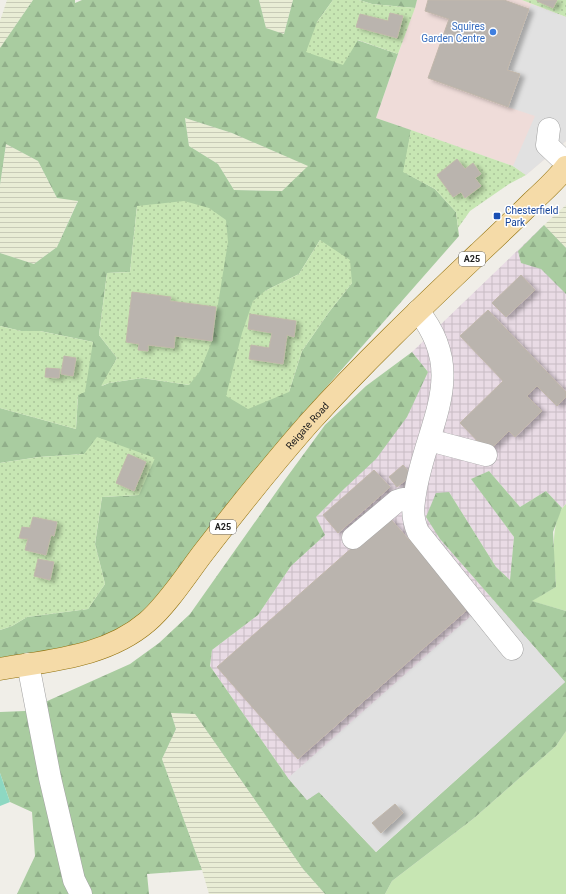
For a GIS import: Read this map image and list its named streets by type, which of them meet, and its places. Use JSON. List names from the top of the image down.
{
  "streets": {
    "main road": ["A25", "Reigate Road"]
  },
  "crossings": [
    ["A25", "Reigate Road"]
  ],
  "places": {
    "other": ["Squires Garden Centre"],
    "transit": ["Chesterfield Park"]
  }
}
